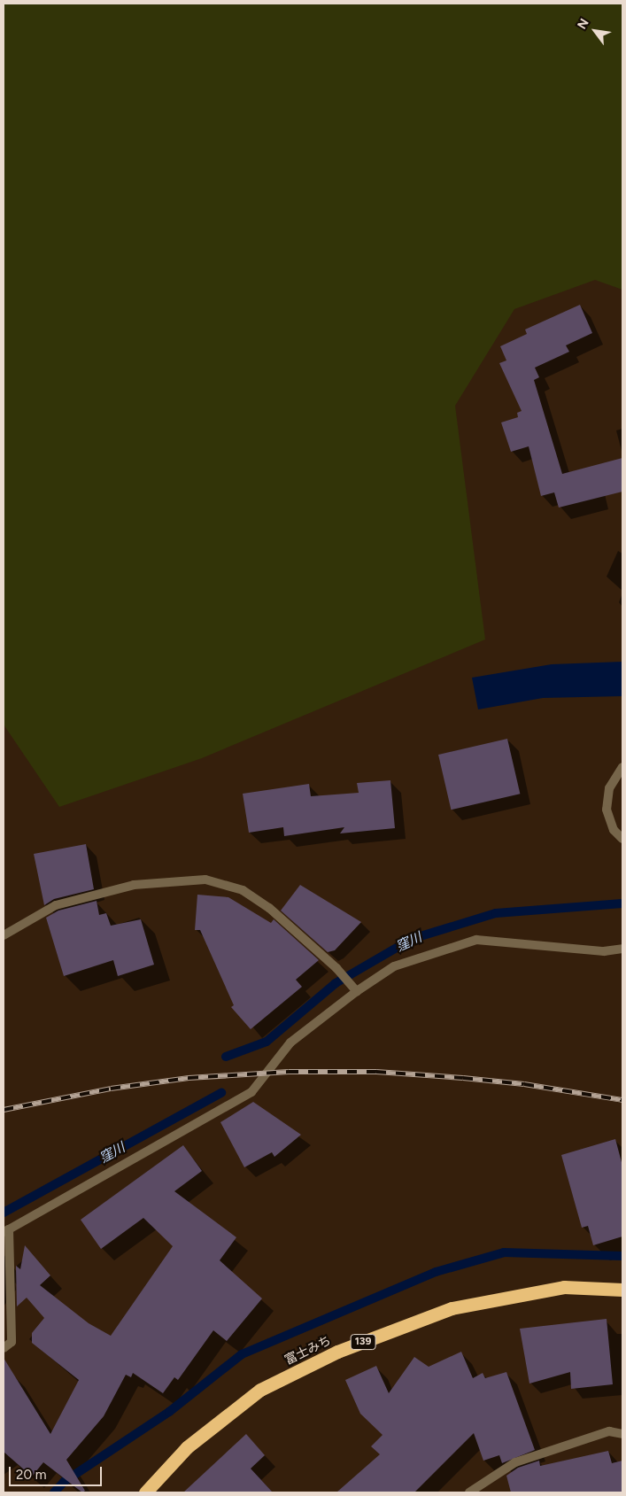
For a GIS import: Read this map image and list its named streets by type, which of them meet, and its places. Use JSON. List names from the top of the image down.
{
  "streets": {
    "highway": ["139", "富士みち"]
  },
  "water": ["窪川"],
  "scale_bar": "20 m",
  "north": "top left"
}
